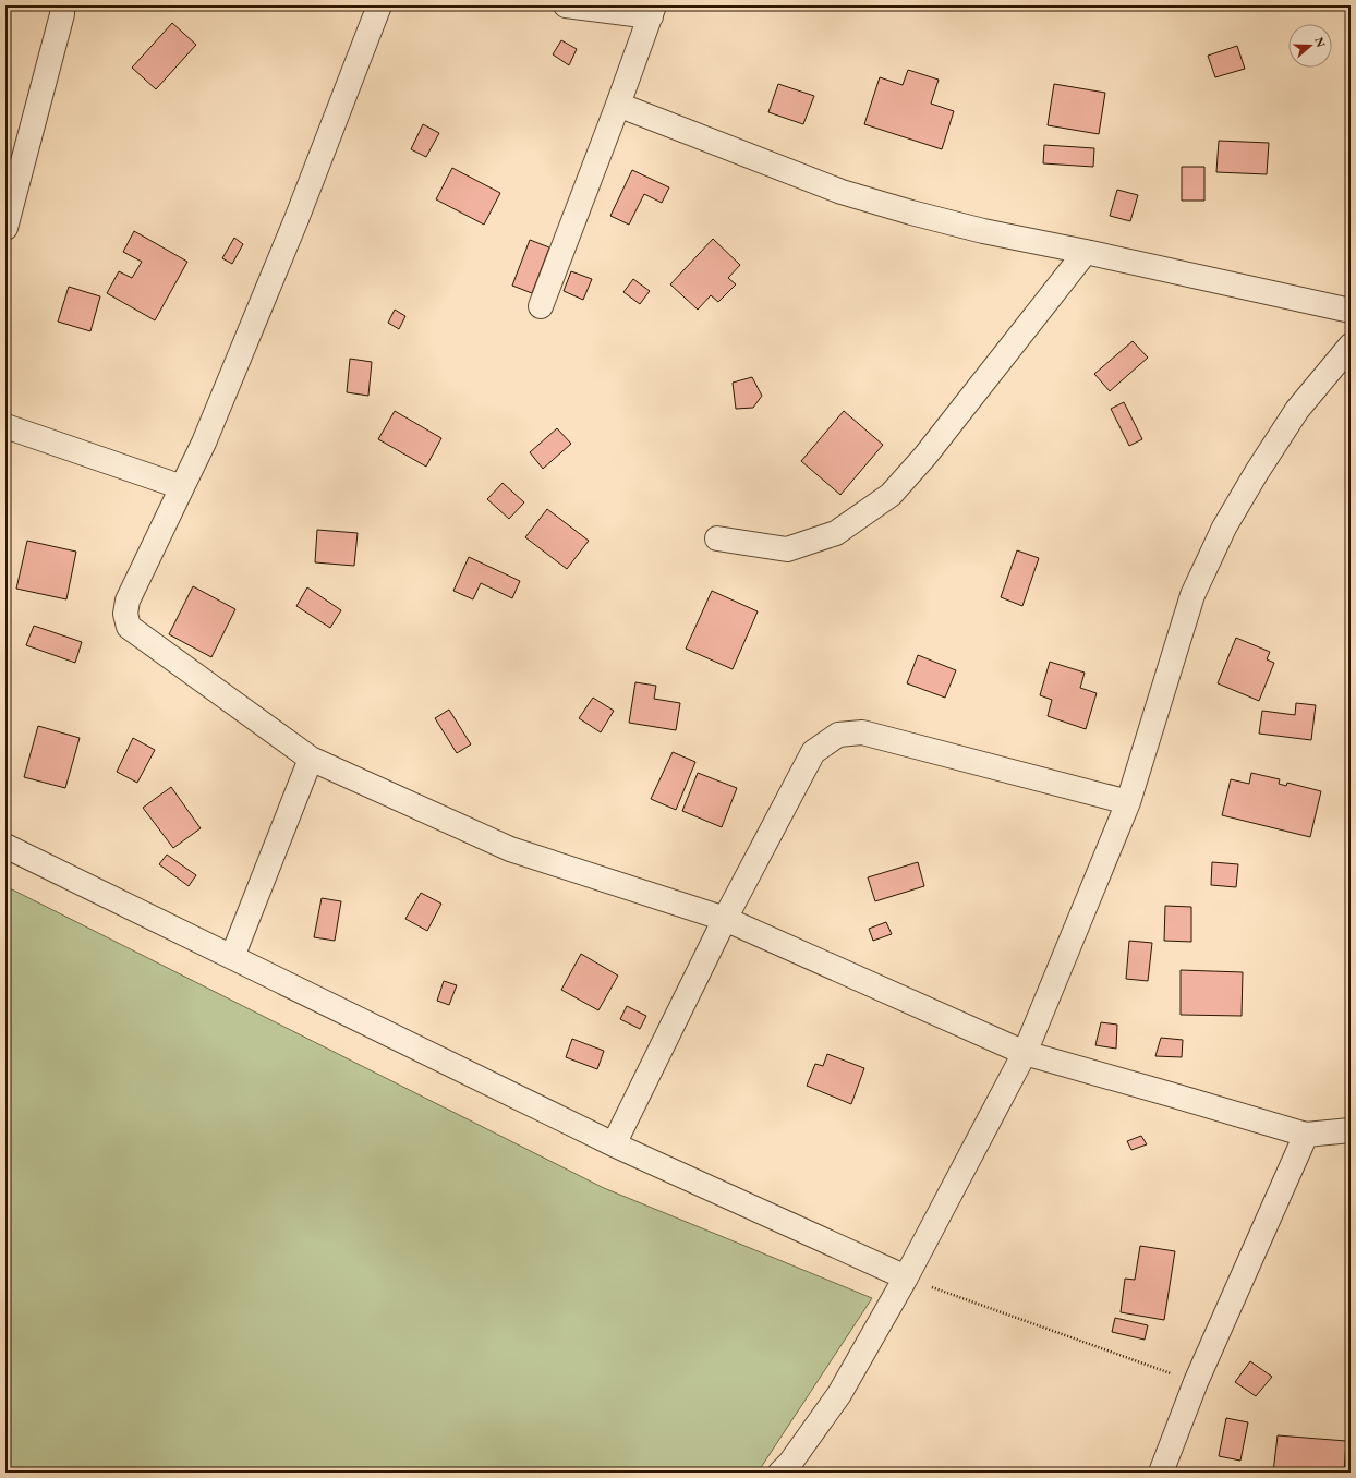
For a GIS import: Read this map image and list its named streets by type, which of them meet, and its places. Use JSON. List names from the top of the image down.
{
  "north": "right"
}
